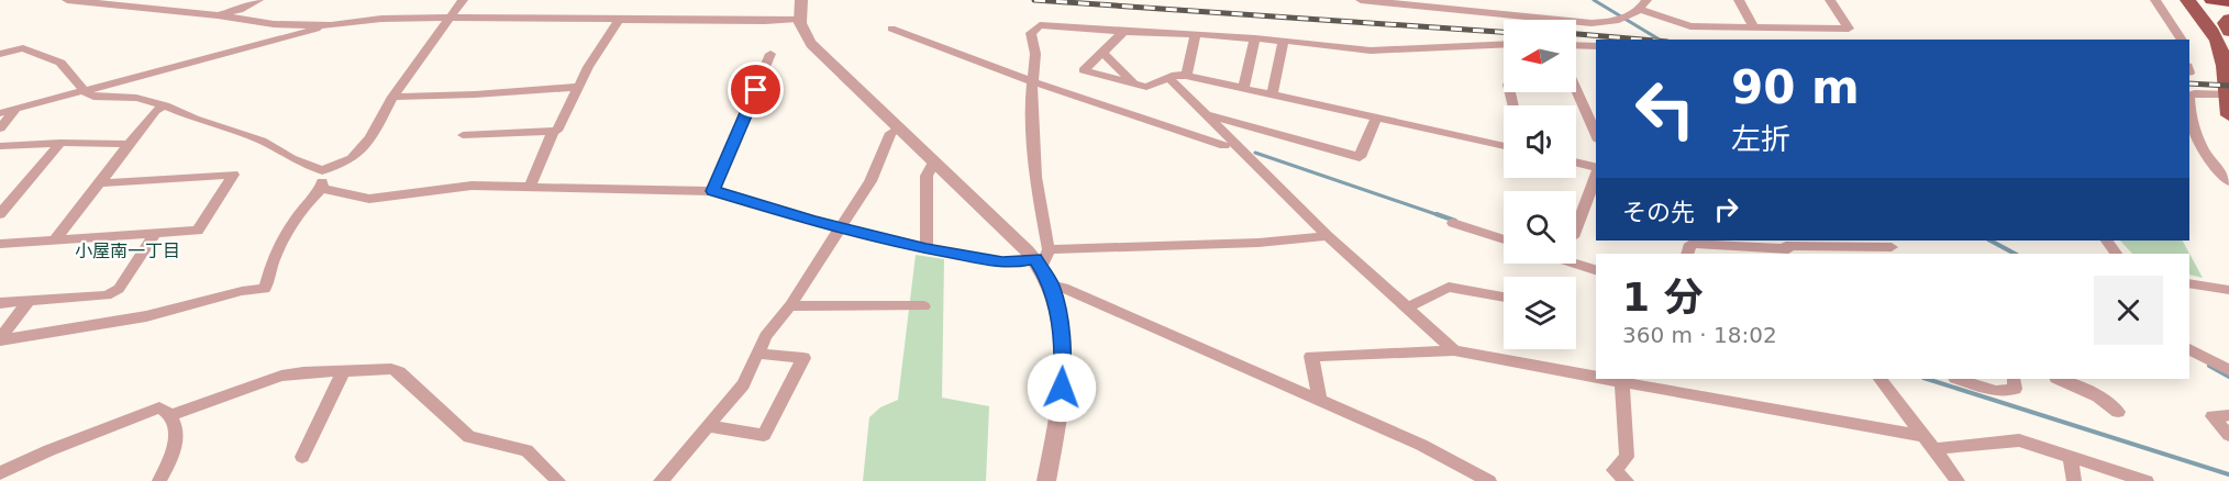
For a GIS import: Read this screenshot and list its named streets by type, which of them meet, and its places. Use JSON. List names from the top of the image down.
{
  "districts": ["小屋南一丁目"],
  "north": "left",
  "page": {
    "turn": ["90 m", "左折"],
    "then": "その先",
    "heading": ["1 分", "360 m · 18:02"]
  }
}
